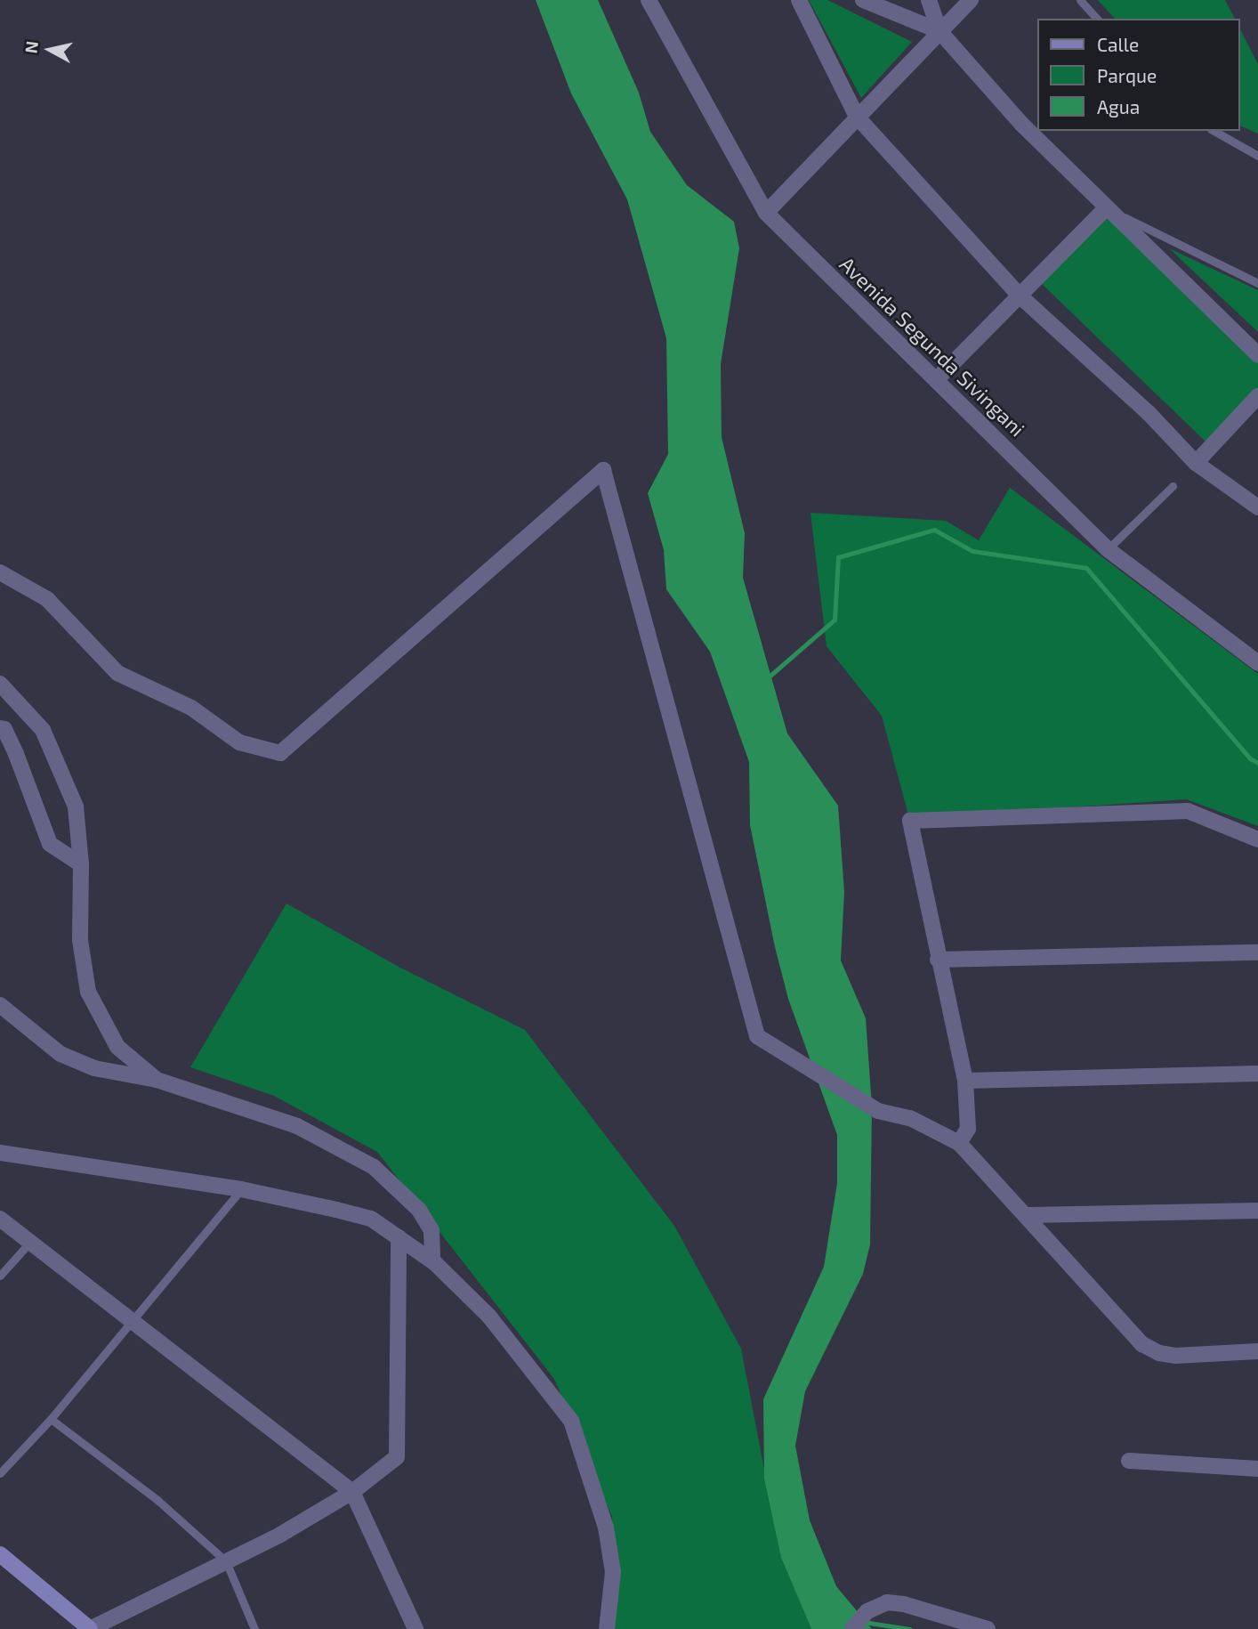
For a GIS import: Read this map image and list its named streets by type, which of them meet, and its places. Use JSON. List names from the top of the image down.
{
  "streets": {
    "street": ["Avenida Segunda Sivingani"]
  },
  "legend": ["Calle", "Parque", "Agua"],
  "north": "left"
}
